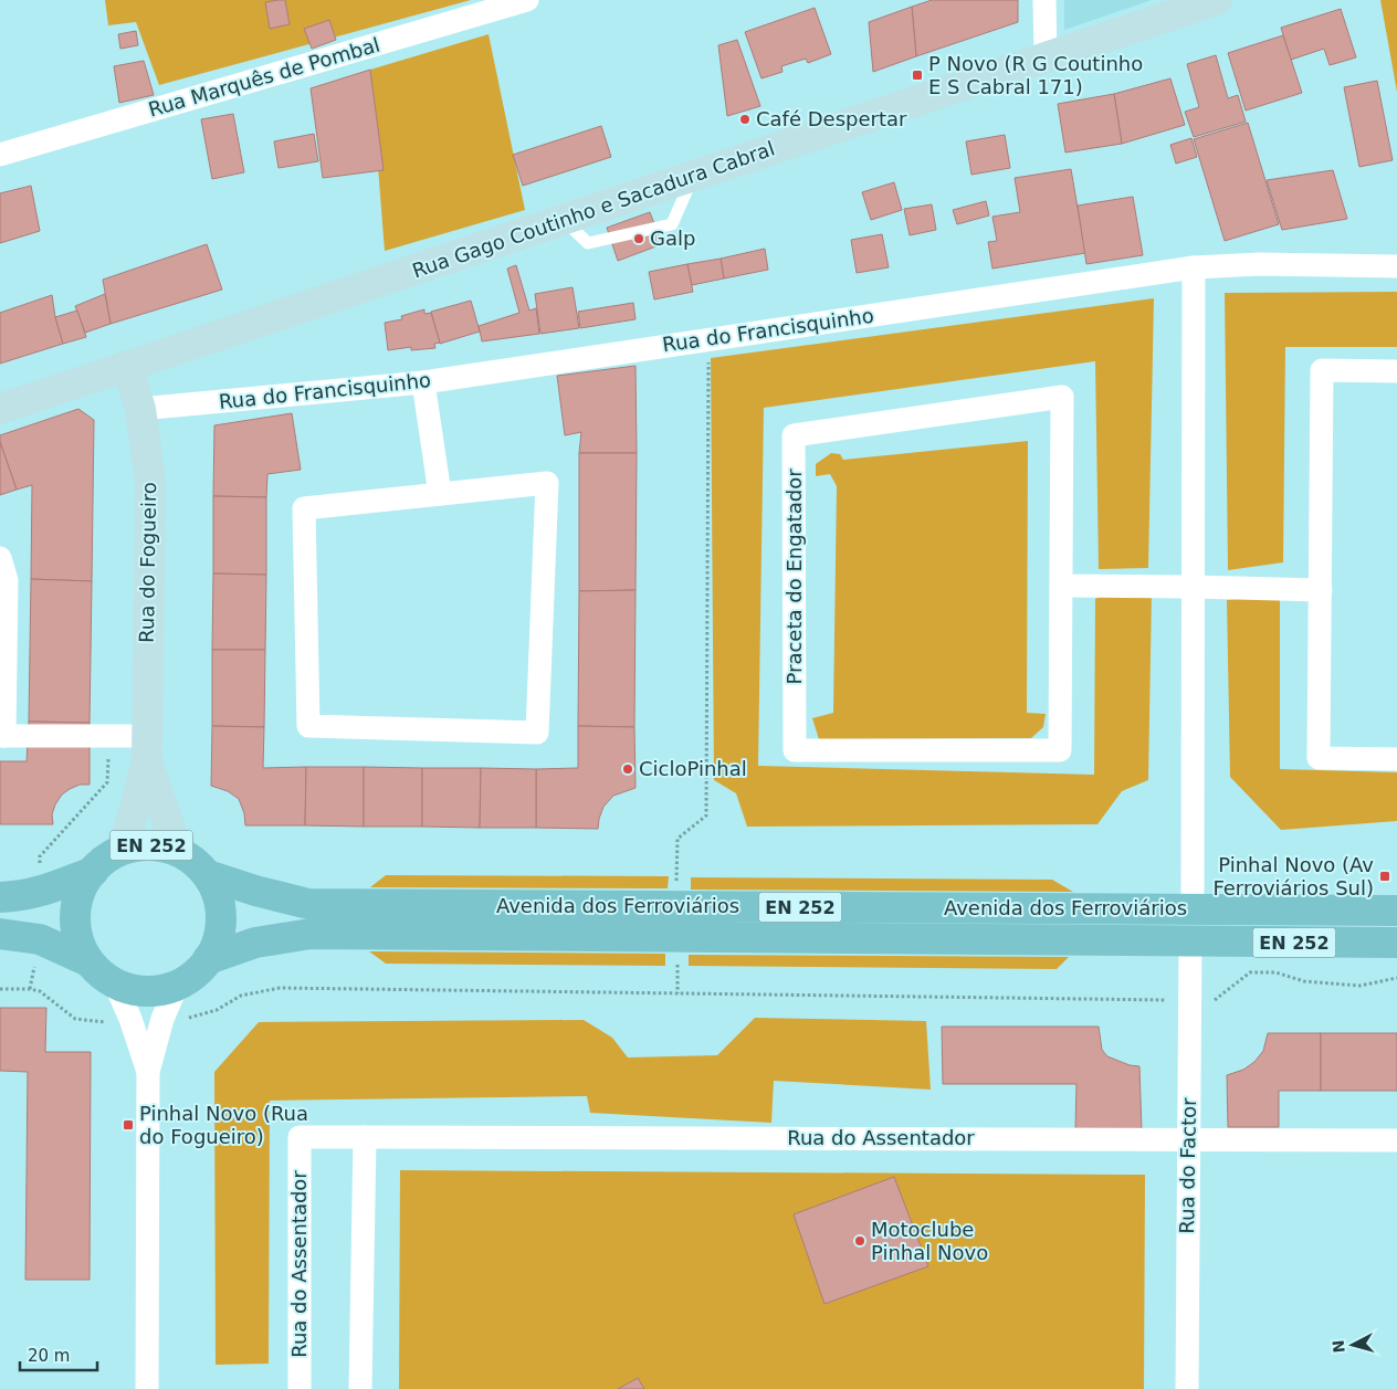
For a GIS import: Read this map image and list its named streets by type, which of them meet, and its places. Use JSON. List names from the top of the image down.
{
  "streets": {
    "main road": ["EN 252", "Avenida dos Ferroviários"],
    "street": [
      "Rua Marquês de Pombal",
      "Rua Gago Coutinho e Sacadura Cabral",
      "Rua do Francisquinho",
      "Rua do Fogueiro",
      "Praceta do Engatador",
      "Rua do Assentador",
      "Rua do Factor"
    ]
  },
  "crossings": [
    ["Rua Gago Coutinho e Sacadura Cabral", "Rua do Fogueiro"],
    ["Rua do Francisquinho", "Rua do Fogueiro"],
    ["Rua do Fogueiro", "Avenida dos Ferroviários"],
    ["Avenida dos Ferroviários", "Rua do Factor"],
    ["Rua do Assentador", "Rua do Factor"]
  ],
  "places": {
    "transit": ["P Novo (R G Coutinho E S Cabral 171)", "Pinhal Novo (Av Ferroviários Sul)", "Pinhal Novo (Rua do Fogueiro)"],
    "other": [
      "Café Despertar",
      "Galp",
      "CicloPinhal",
      "Motoclube Pinhal Novo"
    ]
  },
  "scale_bar": "20 m",
  "north": "left"
}
